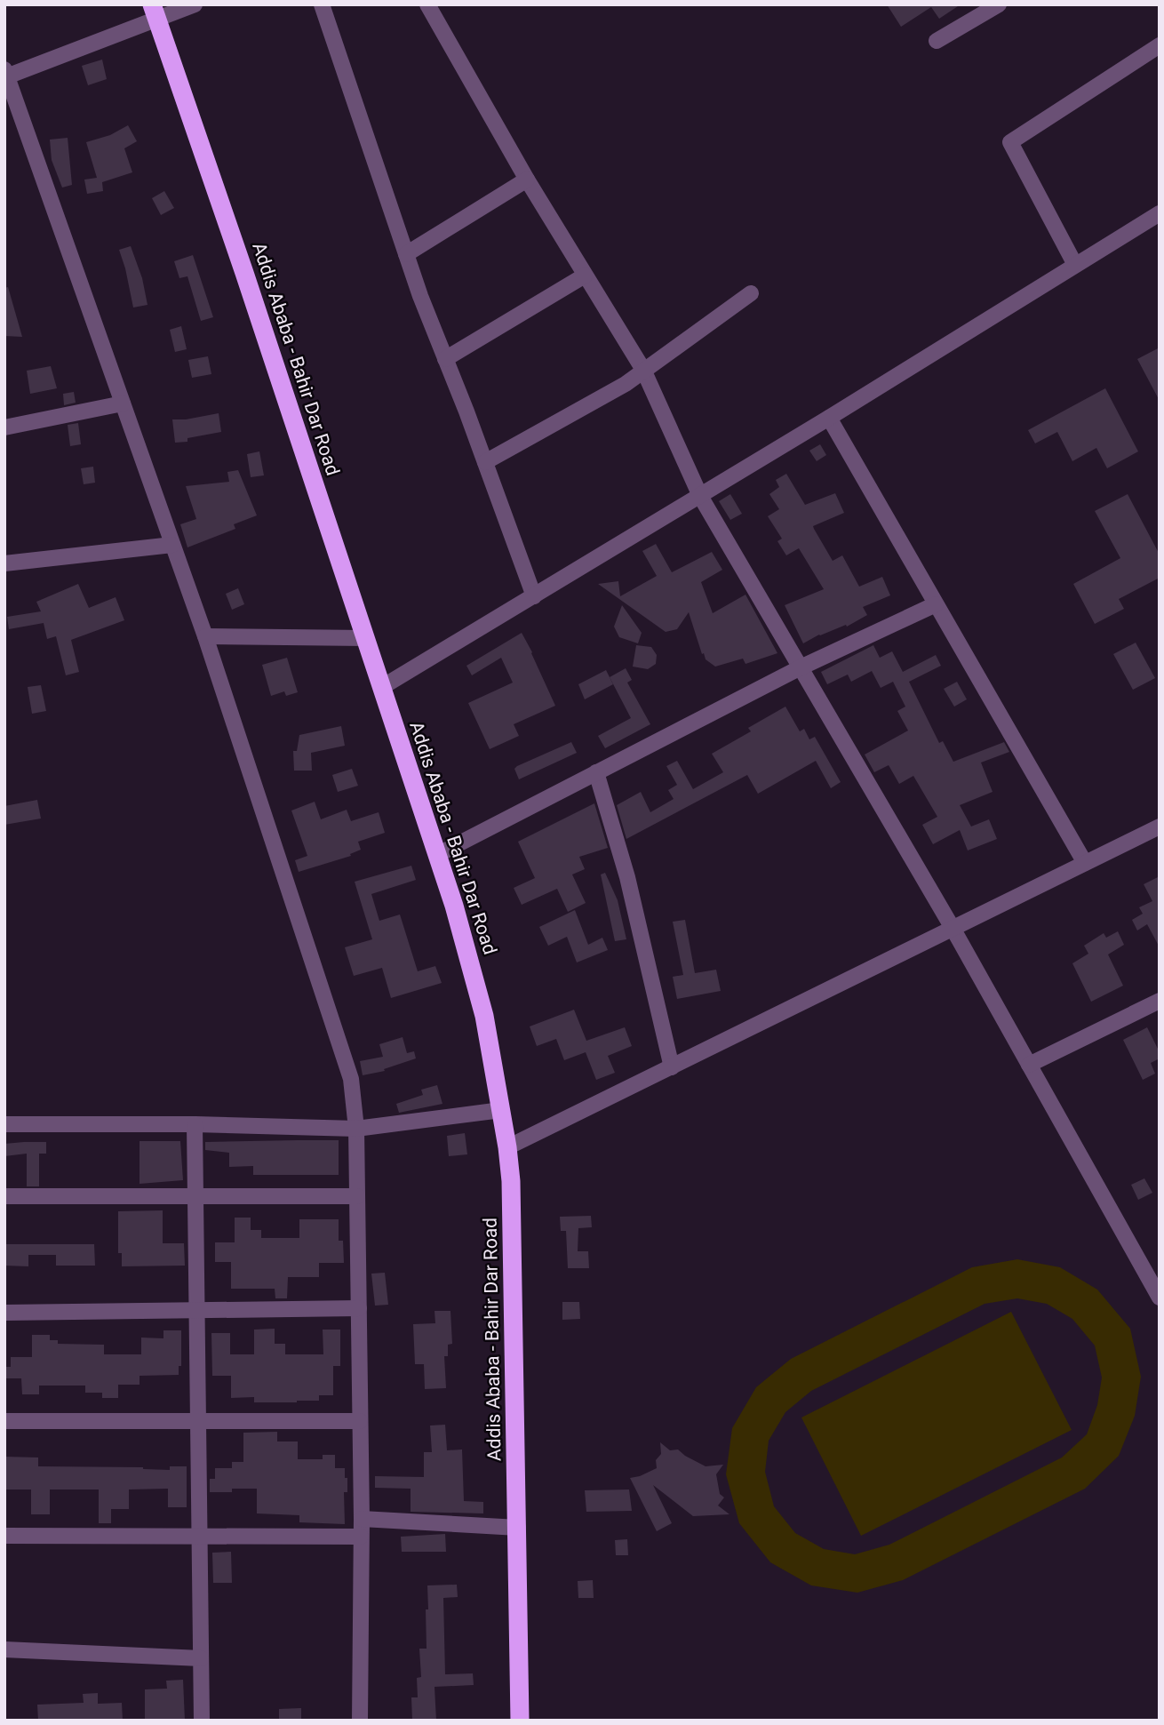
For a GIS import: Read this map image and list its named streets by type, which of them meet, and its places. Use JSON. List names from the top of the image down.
{
  "streets": {
    "highway": ["Addis Ababa - Bahir Dar Road"]
  }
}
